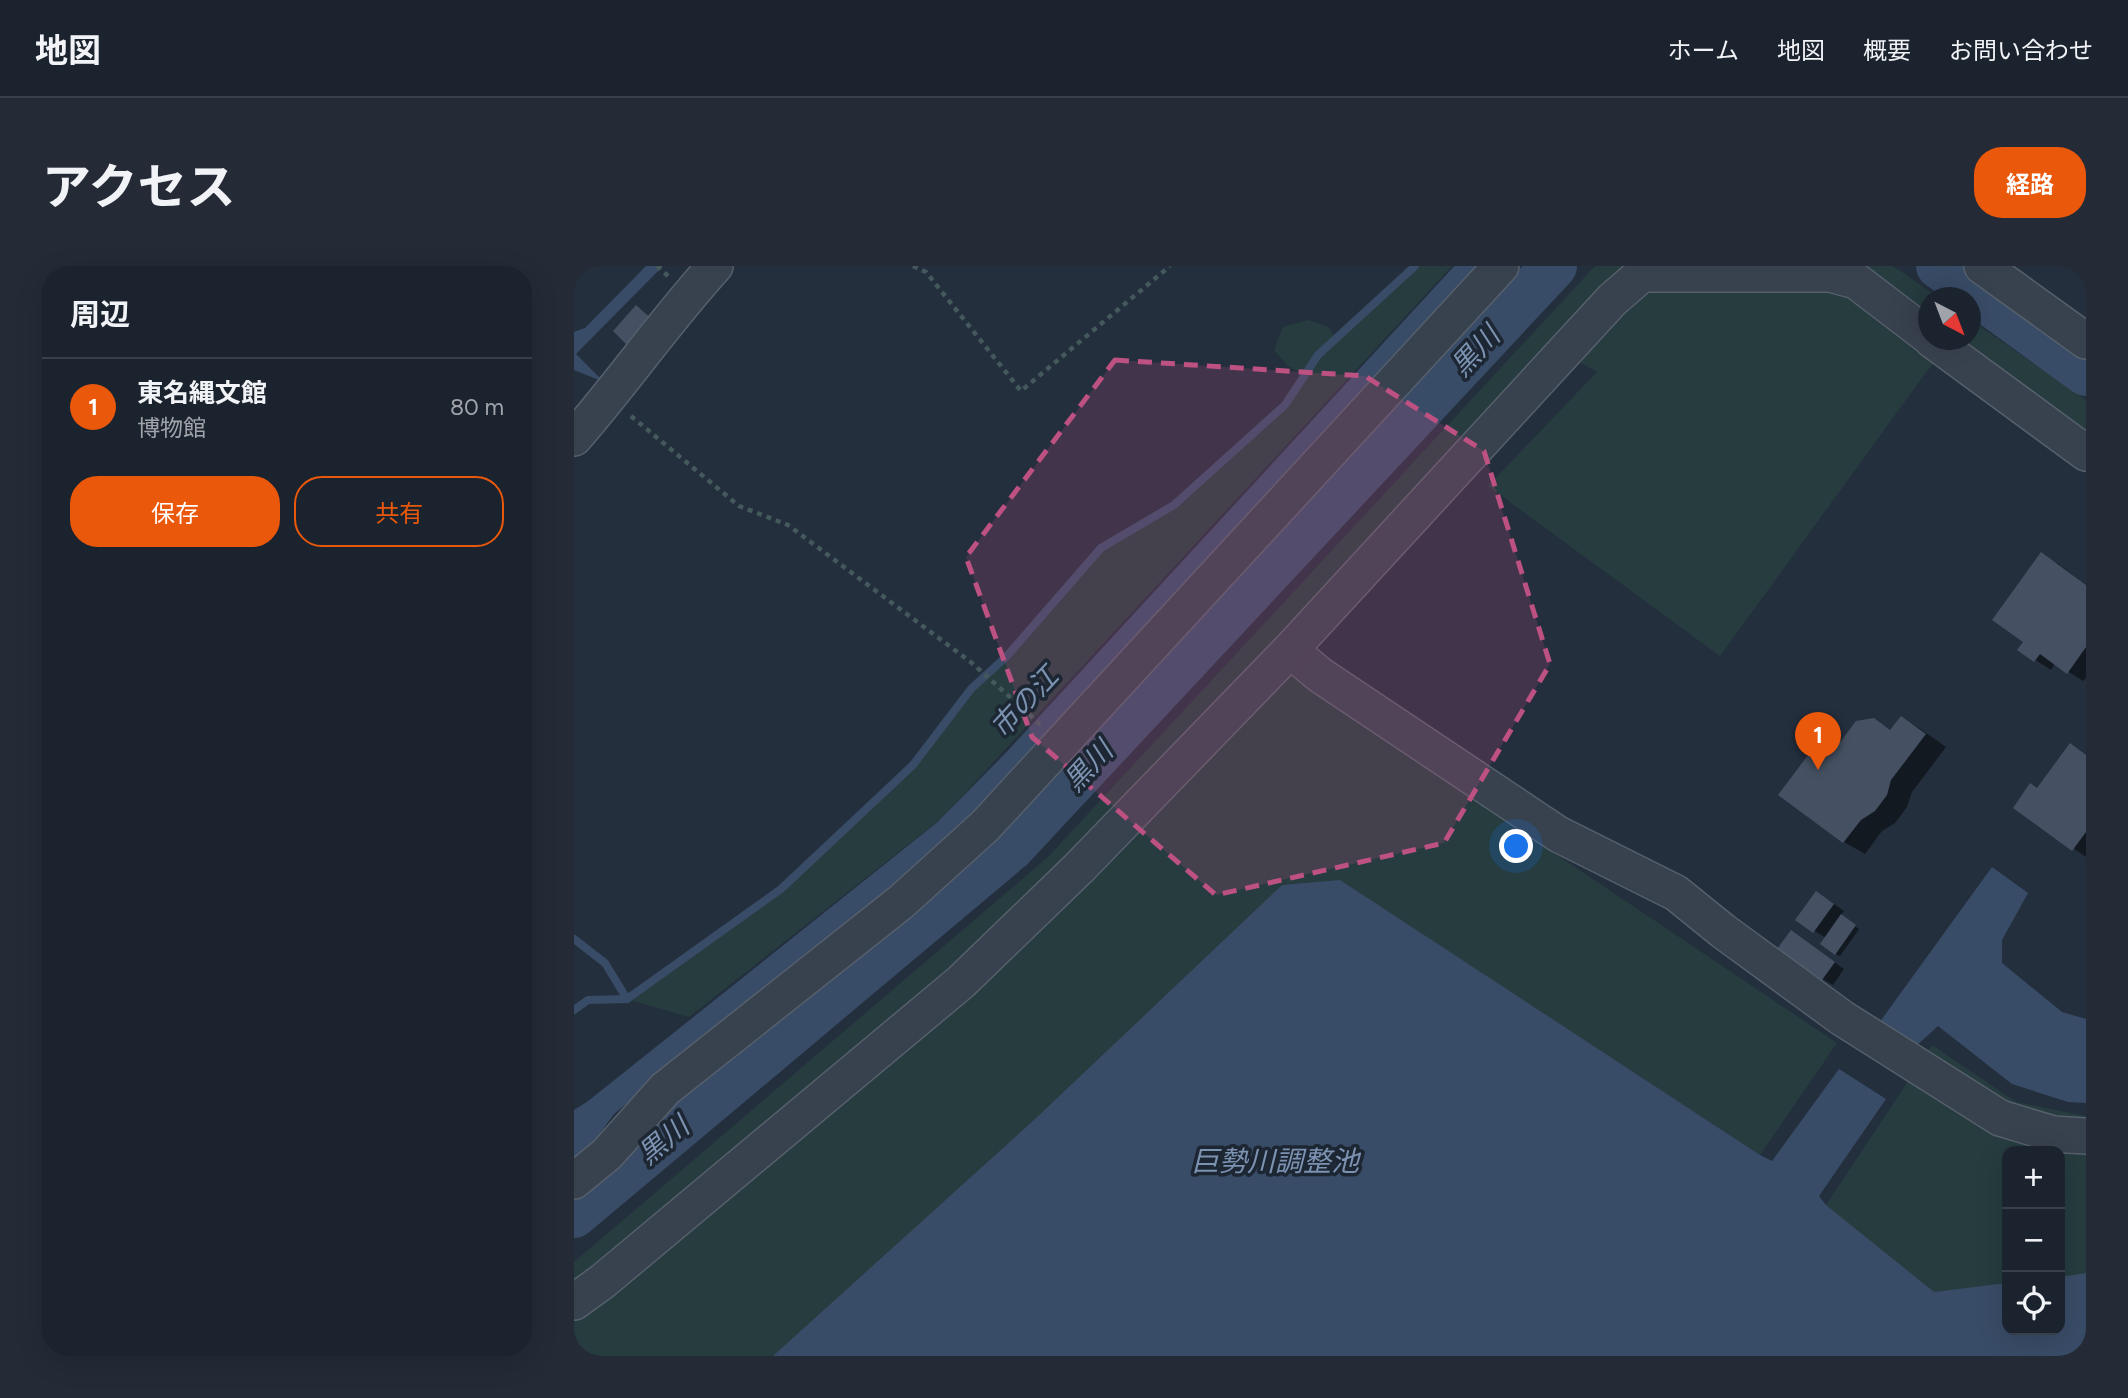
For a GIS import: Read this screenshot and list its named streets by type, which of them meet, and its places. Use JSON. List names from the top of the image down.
{
  "water": ["黒川", "市の江", "巨勢川調整池"],
  "north": "bottom right",
  "page": {
    "header": "地図",
    "nav": [
      "ホーム",
      "地図",
      "概要",
      "お問い合わせ"
    ],
    "title": "アクセス",
    "buttons": [
      "経路",
      ["保存", "共有"]
    ],
    "heading": "周辺",
    "list": [
      {
        "mark": "1",
        "name": "東名縄文館",
        "note": "博物館",
        "value": "80 m"
      }
    ],
    "pins": "1",
    "map_buttons": ["+", "−"]
  }
}
